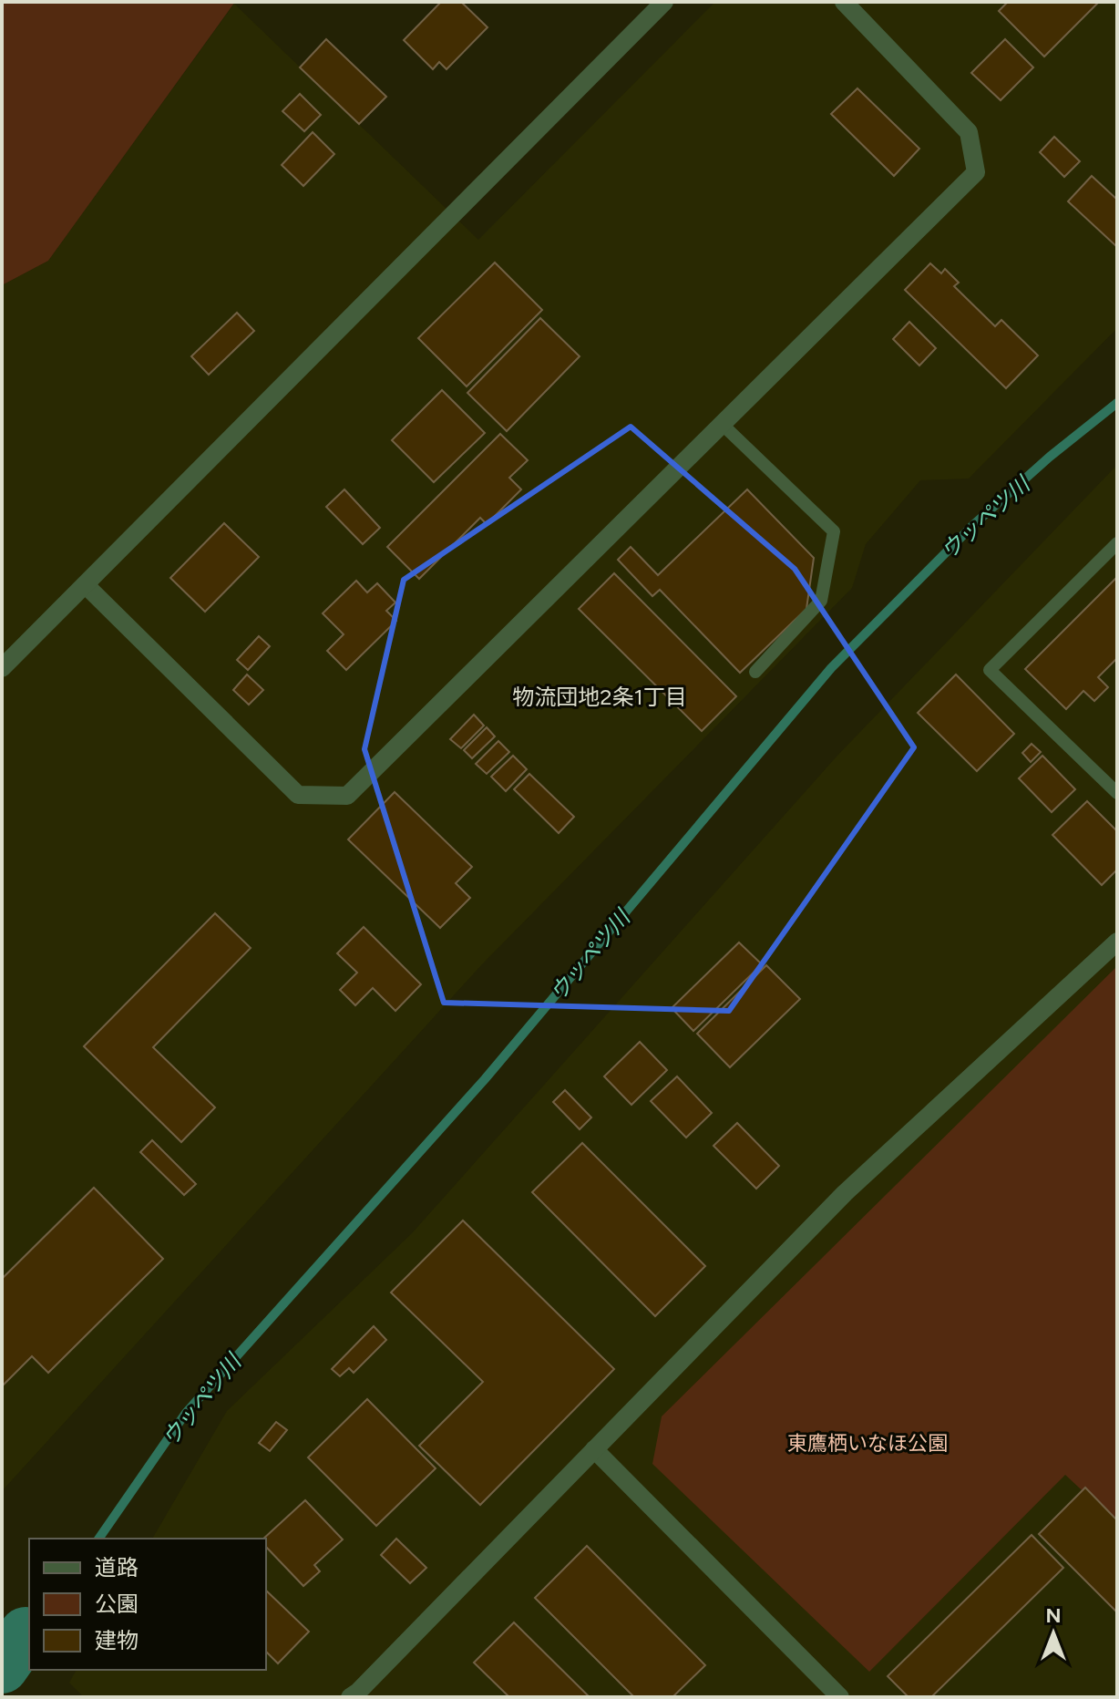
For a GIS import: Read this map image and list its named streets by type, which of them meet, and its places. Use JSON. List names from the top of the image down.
{
  "districts": ["物流団地2条1丁目"],
  "water": ["ウッペツ川"],
  "parks": ["東鷹栖いなほ公園"],
  "legend": ["道路", "公園", "建物"],
  "north": "top"
}
